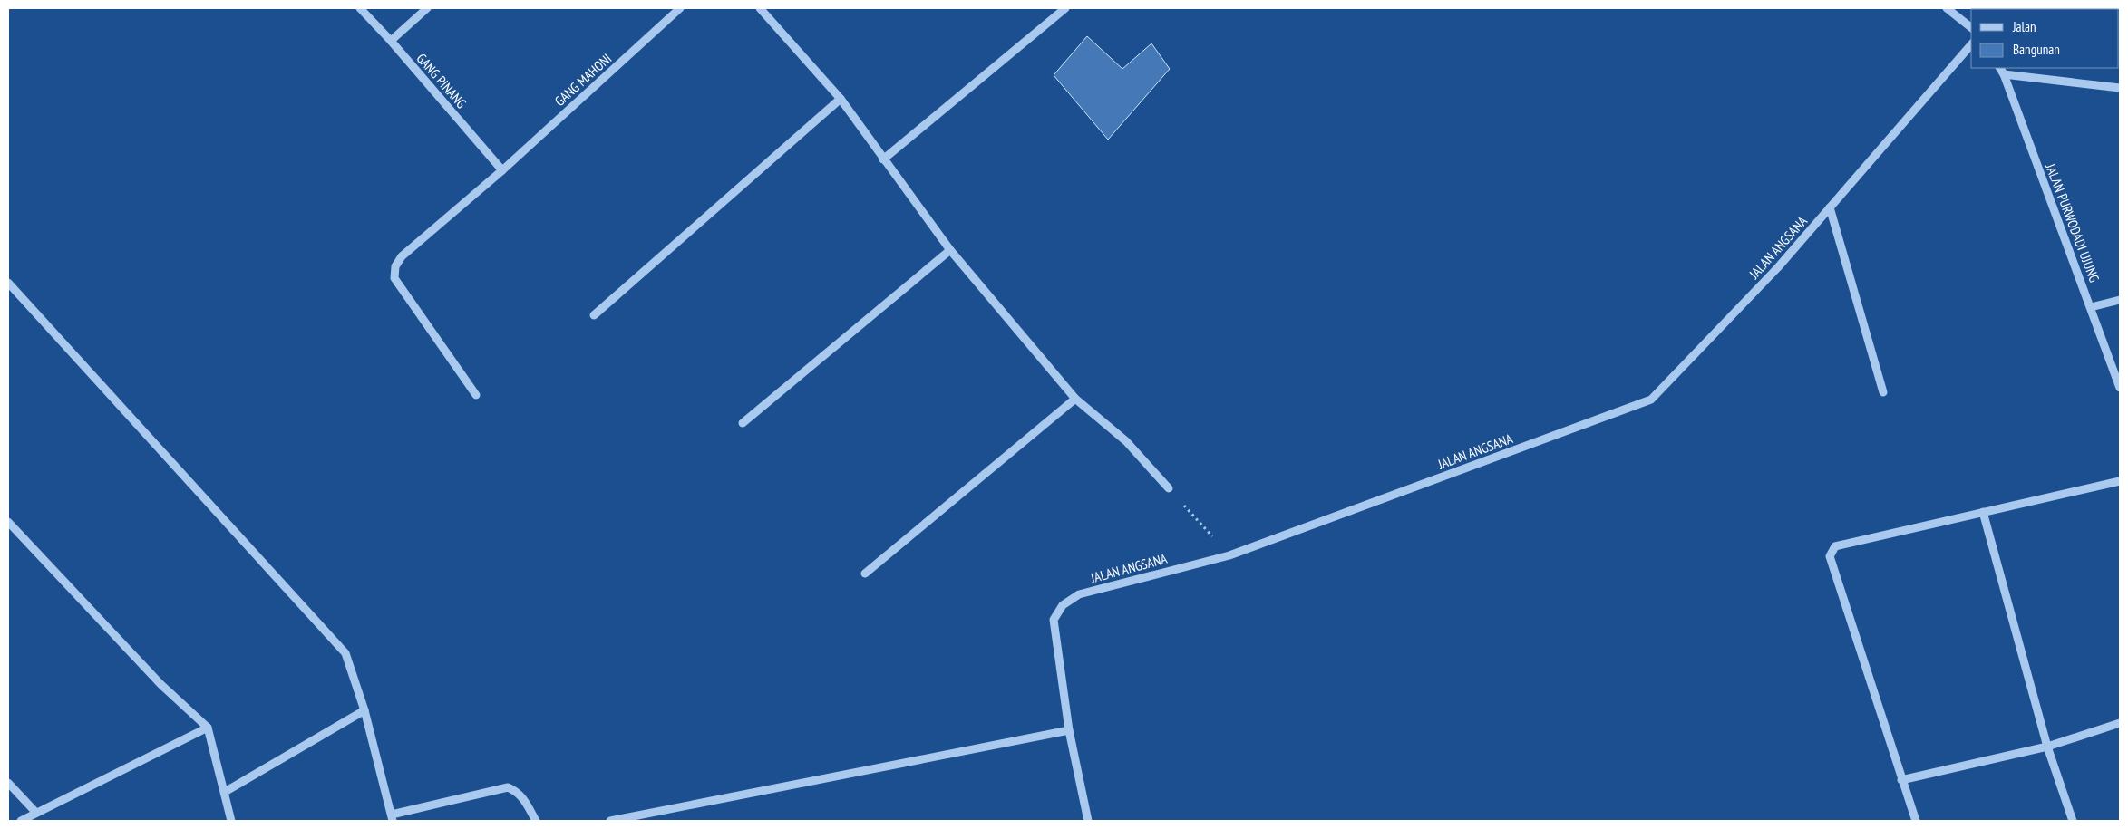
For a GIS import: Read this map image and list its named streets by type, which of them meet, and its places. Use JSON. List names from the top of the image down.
{
  "streets": {
    "street": [
      "GANG MAHONI",
      "GANG PINANG",
      "JALAN PURWODADI UJUNG",
      "JALAN ANGSANA"
    ]
  },
  "crossings": [
    ["GANG MAHONI", "GANG PINANG"]
  ],
  "legend": ["Jalan", "Bangunan"]
}
